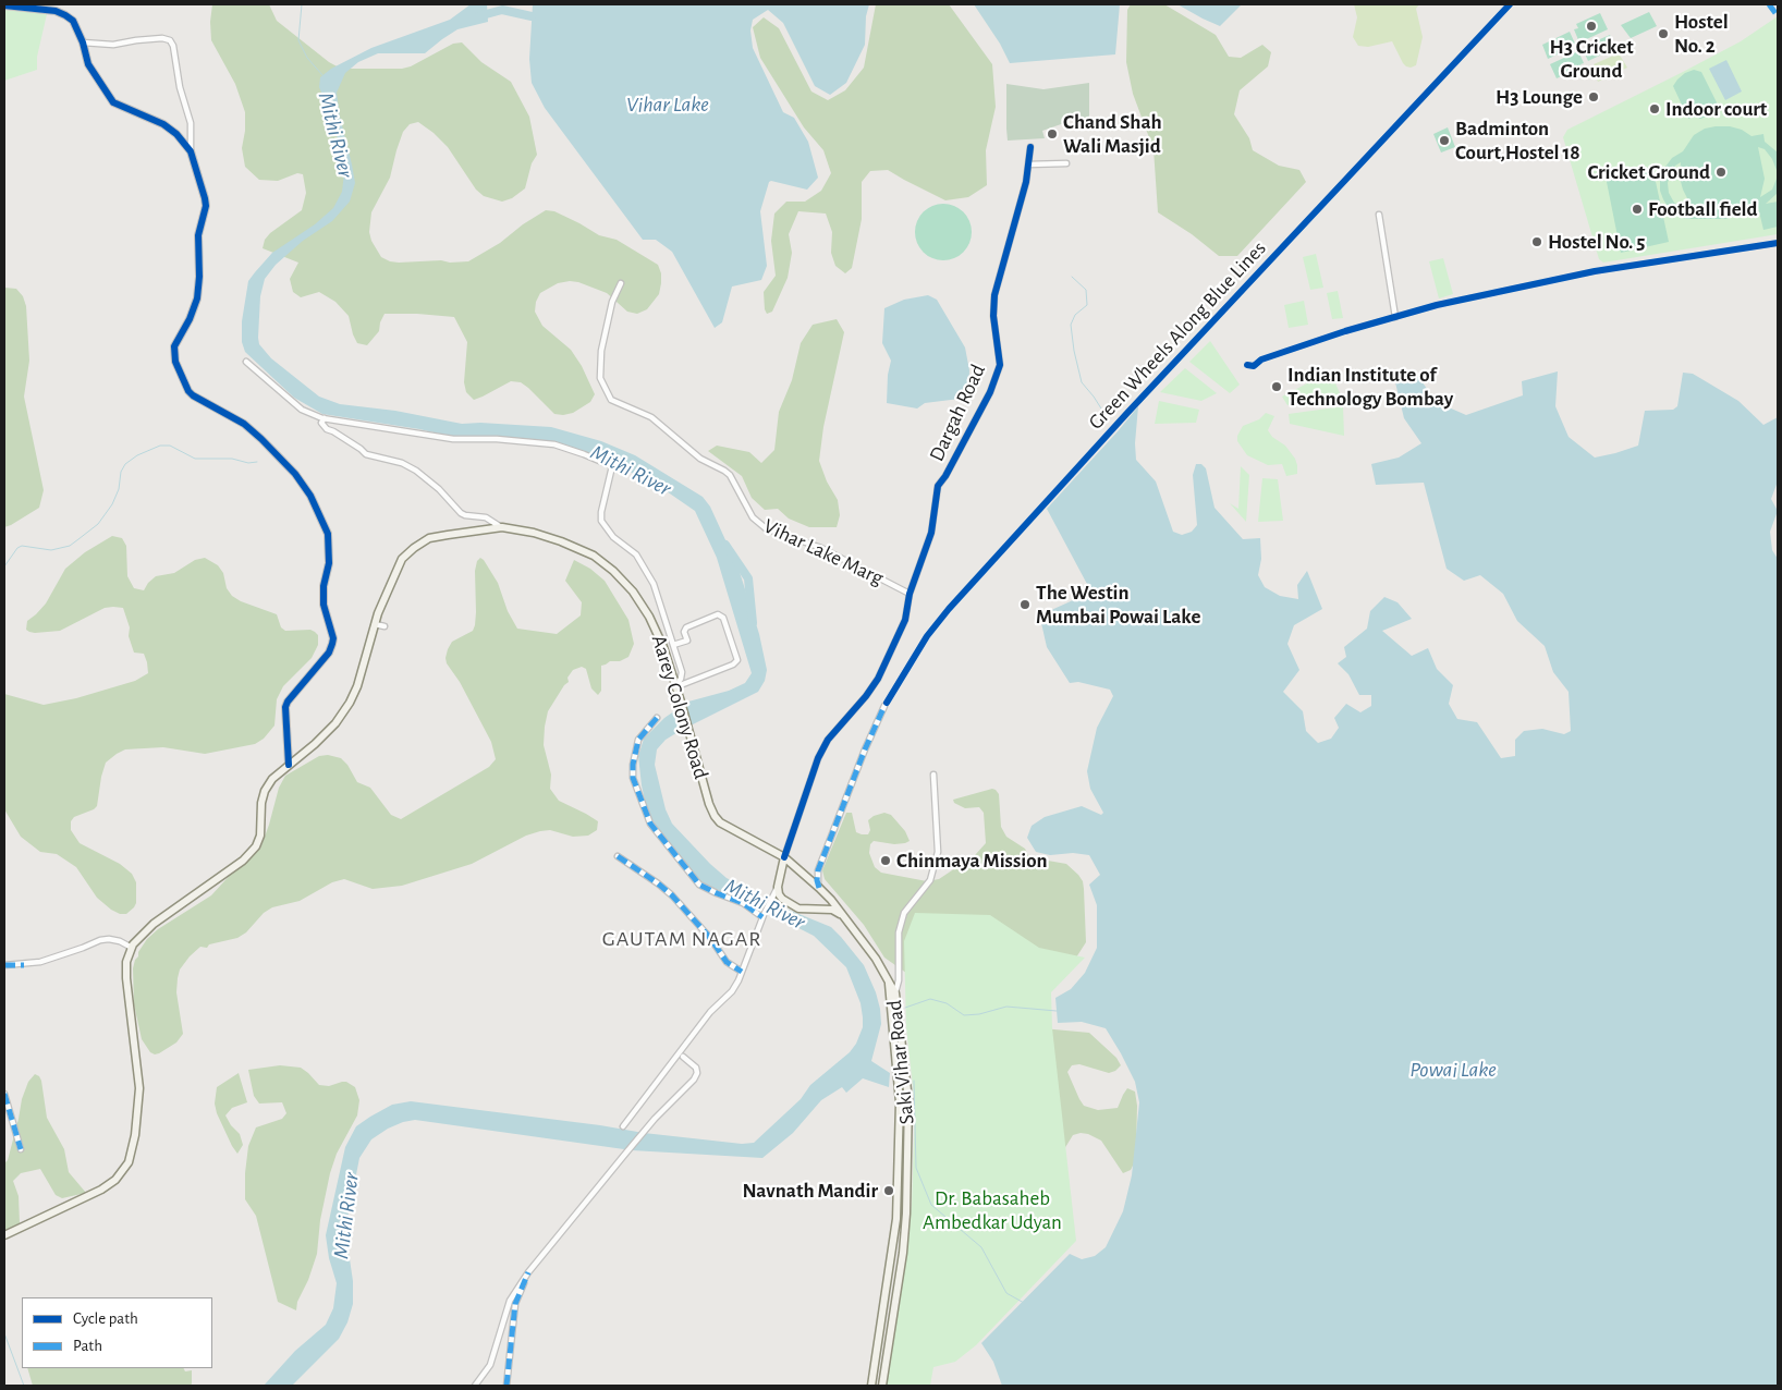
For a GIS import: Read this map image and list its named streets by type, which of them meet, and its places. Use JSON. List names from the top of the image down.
{
  "streets": {
    "main road": ["Aarey Colony Road", "Saki Vihar Road"],
    "street": ["Dargah Road", "Vihar Lake Marg"],
    "cycle path": ["Green Wheels Along Blue Lines"]
  },
  "crossings": [
    ["Dargah Road", "Vihar Lake Marg"],
    ["Aarey Colony Road", "Saki Vihar Road"]
  ],
  "districts": ["GAUTAM NAGAR"],
  "water": ["Vihar Lake", "Mithi River", "Powai Lake"],
  "parks": ["Dr. Babasaheb Ambedkar Udyan"],
  "places": [
    "H3 Cricket Ground",
    "Hostel No. 2",
    "H3 Lounge",
    "Indoor court",
    "Chand Shah Wali Masjid",
    "Badminton Court,Hostel 18",
    "Cricket Ground",
    "Football field",
    "Hostel No. 5",
    "Indian Institute of Technology Bombay",
    "The Westin Mumbai Powai Lake",
    "Chinmaya Mission",
    "Navnath Mandir"
  ],
  "legend": ["Cycle path", "Path"]
}
